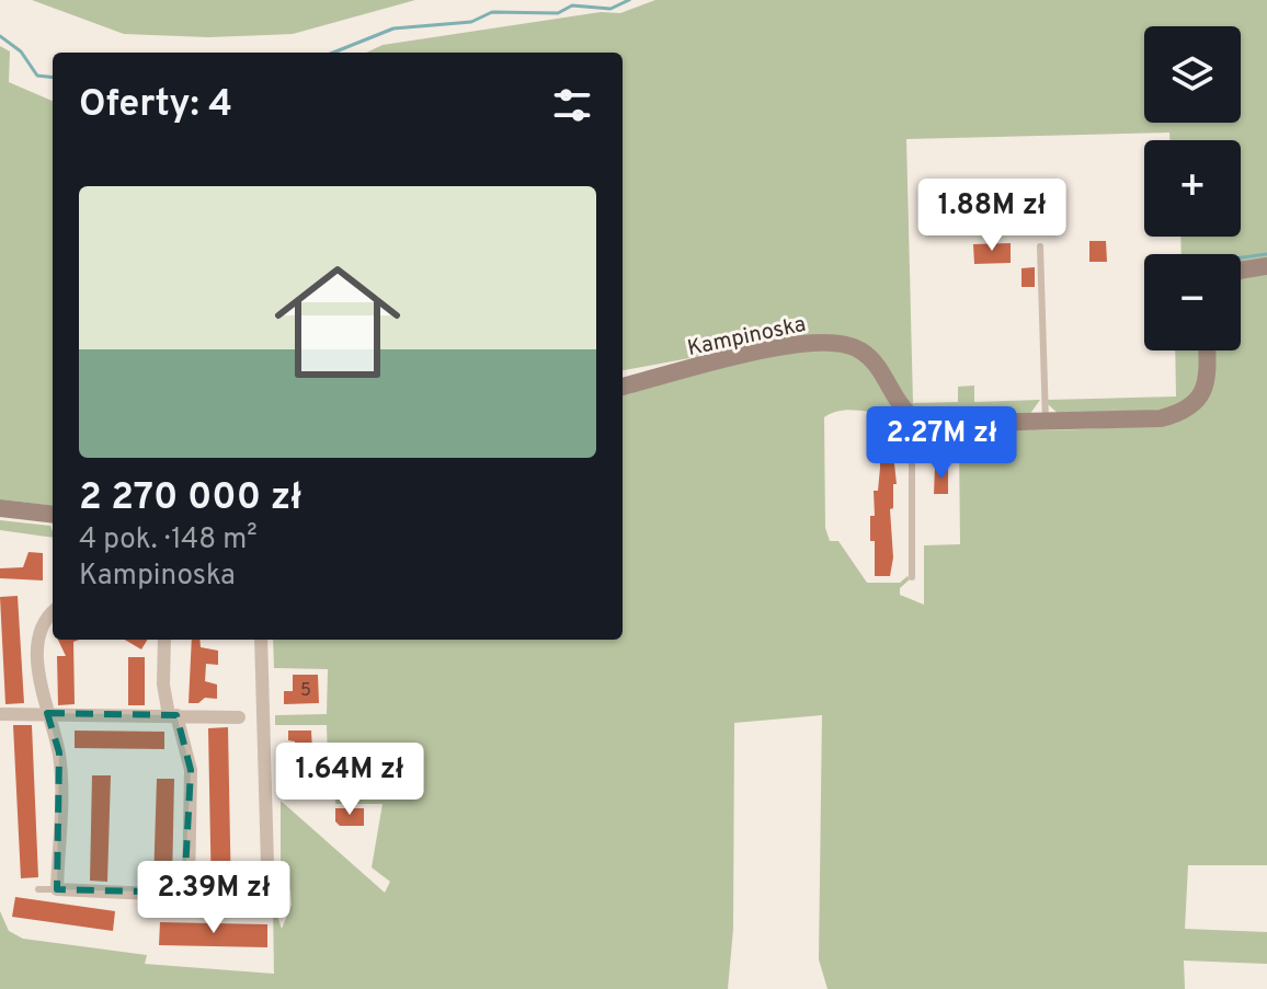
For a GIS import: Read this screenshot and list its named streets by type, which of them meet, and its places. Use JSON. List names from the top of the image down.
{
  "streets": {
    "street": ["Kampinoska"]
  },
  "house_numbers": ["5"],
  "page": {
    "map_buttons": ["+", "−"],
    "heading": "Oferty: 4",
    "list": [
      {
        "name": "2 270 000 zł",
        "note": "4 pok. · 148 m² · Kampinoska"
      }
    ],
    "price": [
      "1.88M zł",
      "2.27M zł",
      "1.64M zł",
      "2.39M zł"
    ]
  }
}
